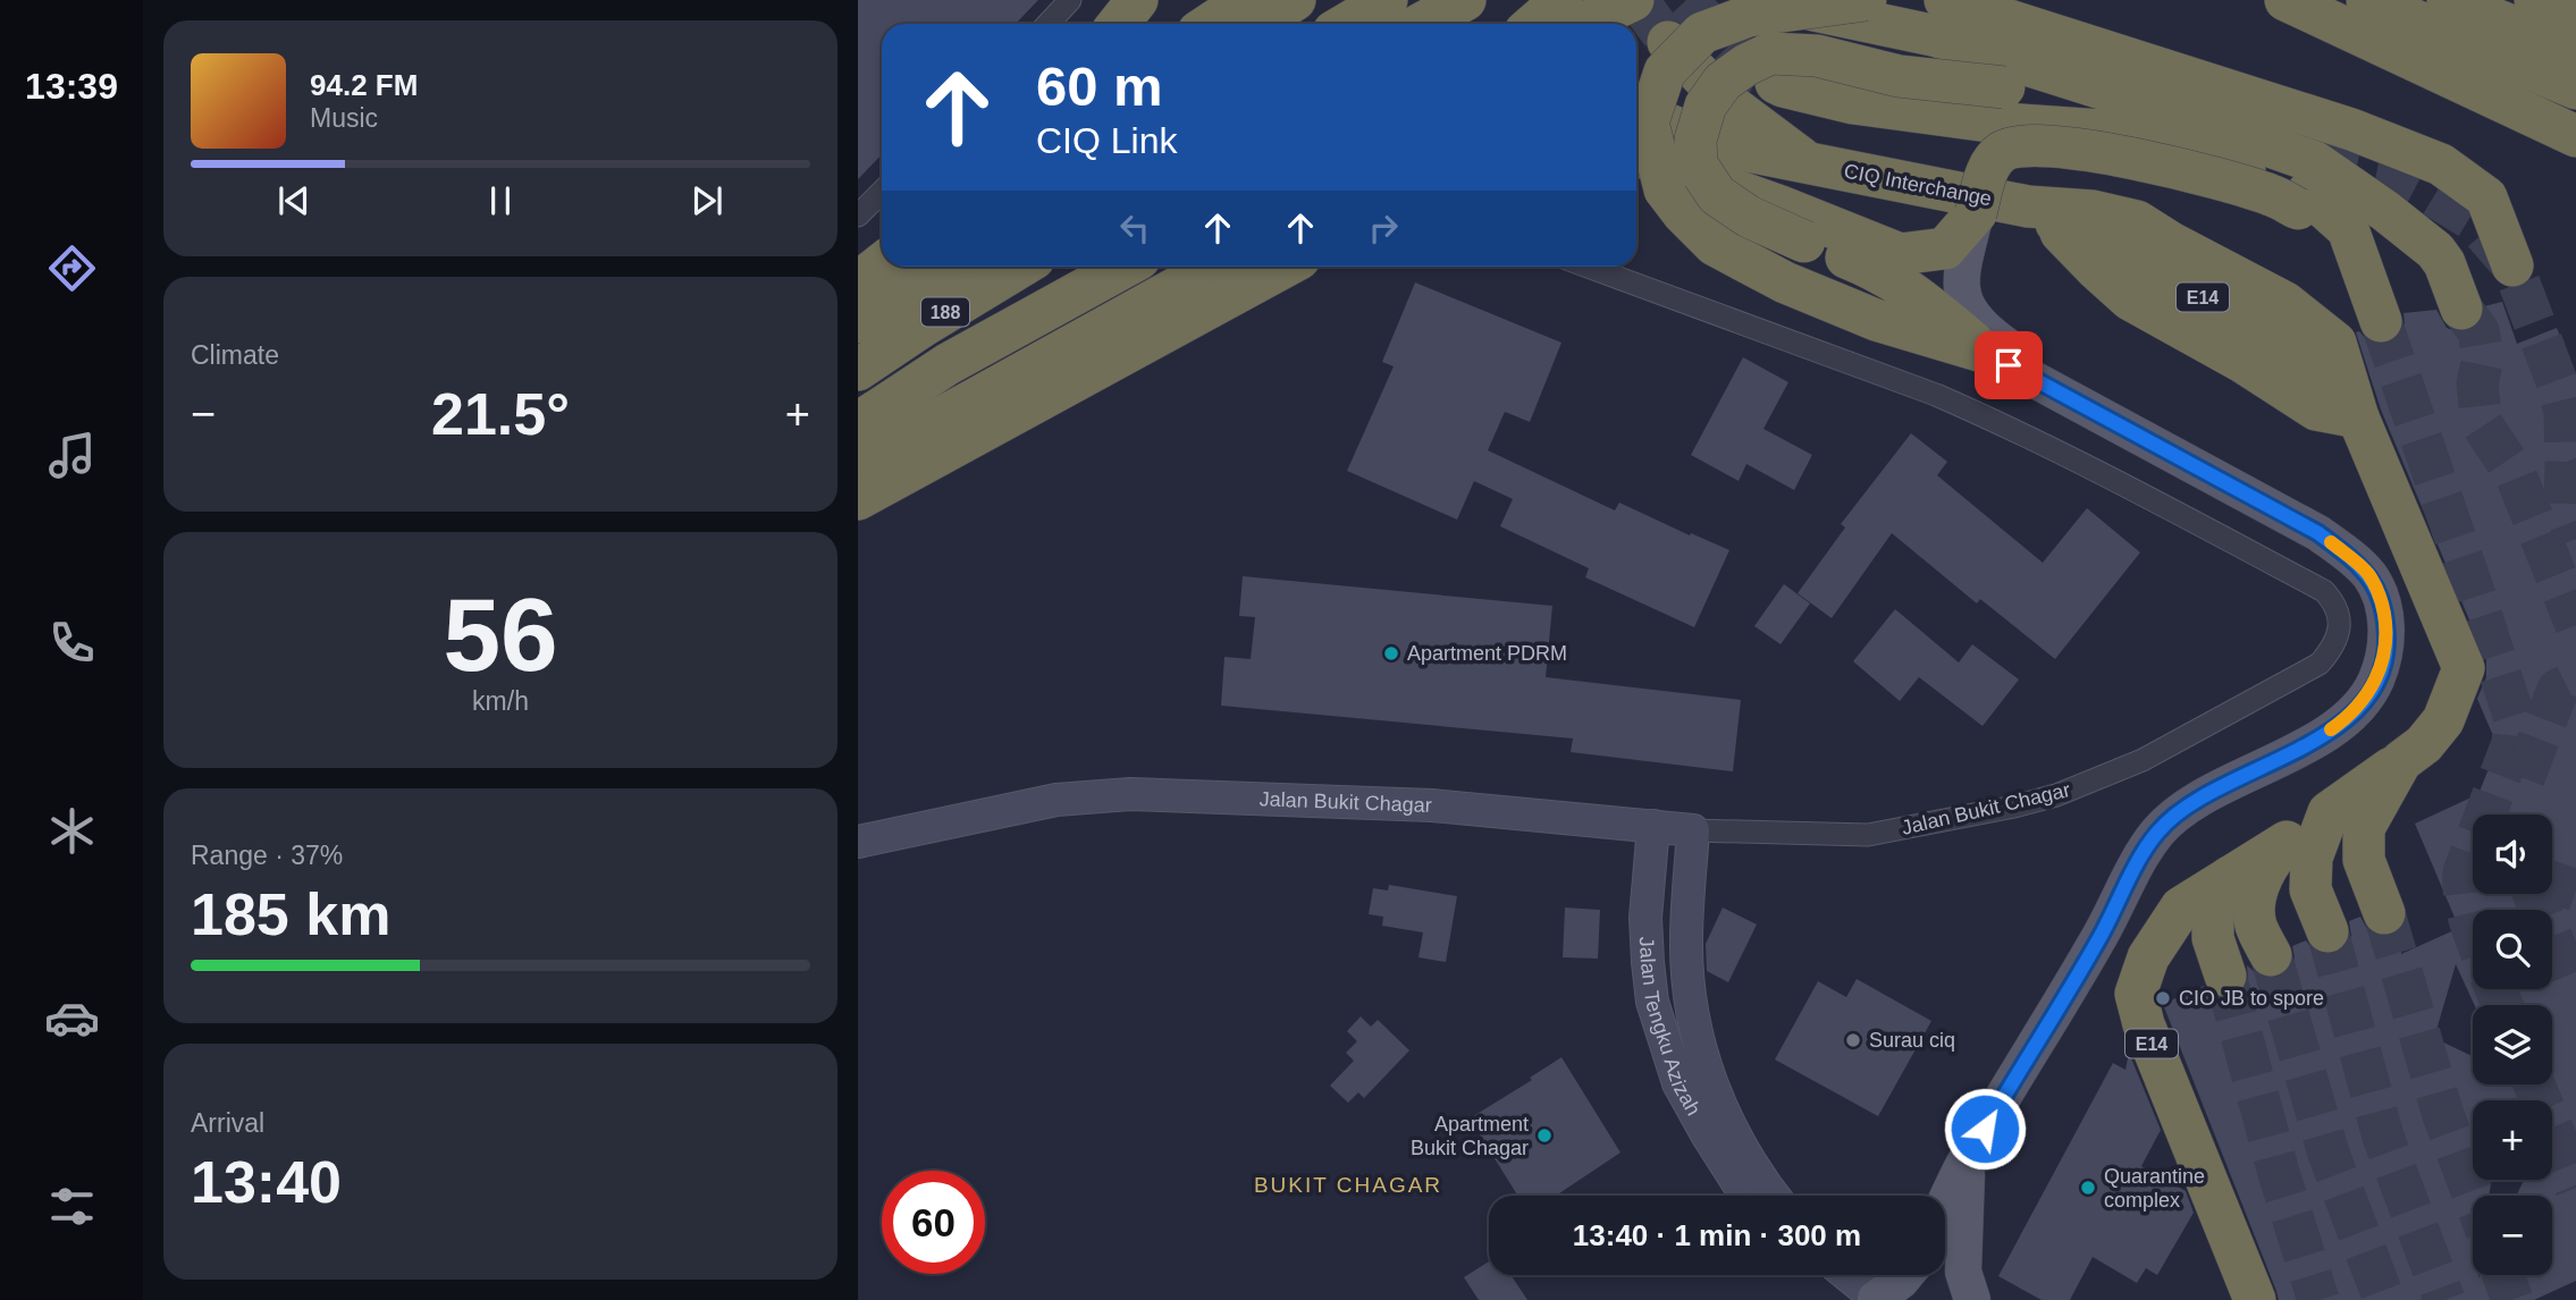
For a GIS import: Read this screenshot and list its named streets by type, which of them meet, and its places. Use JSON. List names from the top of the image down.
{
  "streets": {
    "highway": ["CIQ Interchange", "E14", "188"],
    "main road": ["Jalan Bukit Chagar", "Jalan Tengku Azizah"]
  },
  "crossings": [
    ["CIQ Interchange", "E14"],
    ["Jalan Bukit Chagar", "Jalan Tengku Azizah"]
  ],
  "districts": ["BUKIT CHAGAR"],
  "places": [
    "Apartment PDRM",
    "CIO JB to spore",
    "Surau ciq",
    "Apartment Bukit Chagar",
    "Quarantine complex"
  ],
  "page": {
    "tabs": "13:39",
    "turn": ["60 m", "CIQ Link"],
    "song": ["94.2 FM", "Music"],
    "tile": [
      "Climate",
      ["56", "km/h"],
      ["Range · 37%", "185 km"],
      ["Arrival", "13:40"]
    ],
    "heat": ["−", "21.5°", "+"],
    "map_buttons": ["+", "−"],
    "limit": "60",
    "trip": "13:40 · 1 min · 300 m"
  }
}
